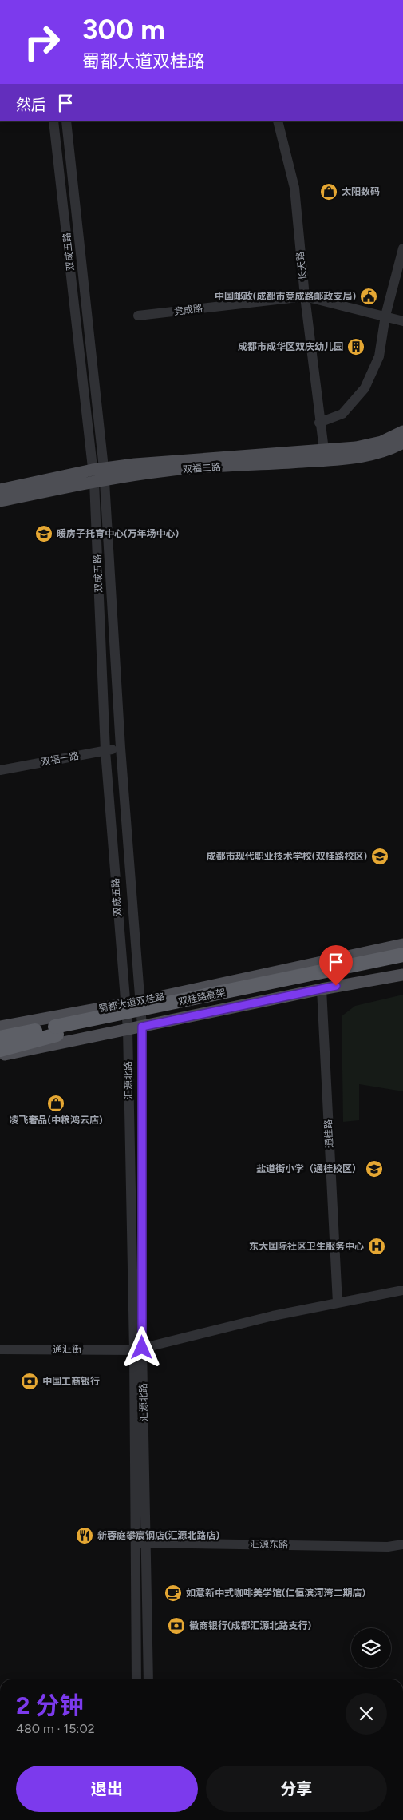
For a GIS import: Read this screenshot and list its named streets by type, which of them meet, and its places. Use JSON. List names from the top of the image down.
{
  "streets": {
    "highway": ["双桂路高架"],
    "main road": ["双福二路", "蜀都大道双桂路"],
    "street": [
      "双成五路",
      "长天路",
      "竞成路",
      "双福一路",
      "汇源北路",
      "通桂路",
      "通汇街",
      "汇源东路"
    ]
  },
  "crossings": [
    ["双成五路", "双福二路"],
    ["双成五路", "双福一路"],
    ["双成五路", "蜀都大道双桂路"],
    ["双成五路", "汇源北路"],
    ["长天路", "竞成路"],
    ["长天路", "双福二路"],
    ["蜀都大道双桂路", "汇源北路"],
    ["汇源北路", "通汇街"],
    ["汇源北路", "汇源东路"],
    ["通桂路", "通汇街"]
  ],
  "places": {
    "shop": ["太阳数码", "凌飞奢品(中粮鸿云店)"],
    "public building": ["中国邮政(成都市竞成路邮政支局)"],
    "building": ["成都市成华区双庆幼儿园"],
    "school or university": ["暖房子托育中心(万年场中心)", "成都市现代职业技术学校(双桂路校区)", "盐道街小学（通桂校区）"],
    "hospital": ["东大国际社区卫生服务中心"],
    "bank": ["中国工商银行", "徽商银行(成都汇源北路支行)"],
    "restaurant": ["新蓉庭攀宸钢店(汇源北路店)"],
    "cafe": ["如意新中式咖啡美学馆(仁恒滨河湾二期店)"]
  },
  "page": {
    "turn": ["300 m", "蜀都大道双桂路"],
    "then": "然后",
    "heading": ["2 分钟", "480 m · 15:02"],
    "buttons": ["退出", "分享"]
  }
}
